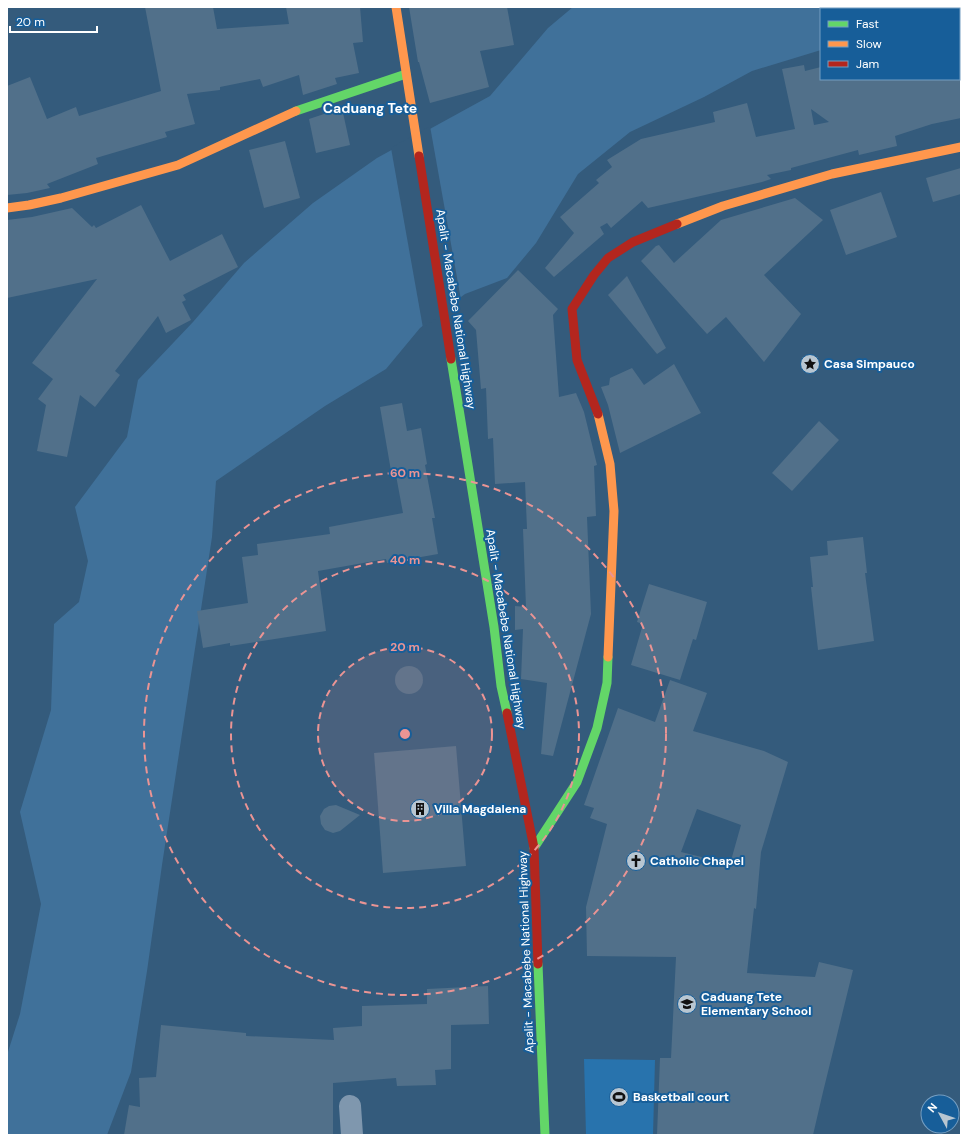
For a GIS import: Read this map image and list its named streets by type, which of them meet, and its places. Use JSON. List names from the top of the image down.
{
  "streets": {
    "street": ["Apalit - Macabebe National Highway"]
  },
  "districts": ["Caduang Tete"],
  "places": {
    "place": ["Casa Simpauco"],
    "building": ["Villa Magdalena"],
    "church": ["Catholic Chapel"],
    "school or university": ["Caduang Tete Elementary School"],
    "sports": ["Basketball court"]
  },
  "legend": ["Fast", "Slow", "Jam"],
  "scale_bar": "20 m",
  "north": "top left",
  "rings": ["60 m", "40 m", "20 m"]
}
